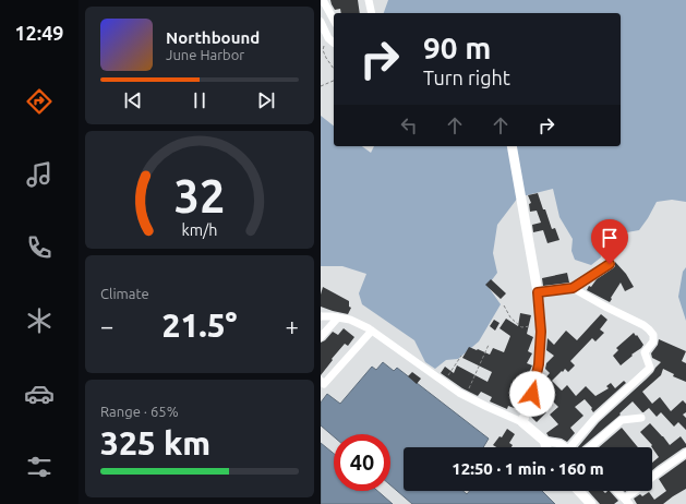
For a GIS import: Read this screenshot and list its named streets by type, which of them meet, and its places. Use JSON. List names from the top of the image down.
{
  "page": {
    "tabs": "12:49",
    "turn": ["90 m", "Turn right"],
    "song": ["Northbound", "June Harbor"],
    "tile": [
      "Climate",
      ["Range · 65%", "325 km"]
    ],
    "heat": ["−", "21.5°", "+"],
    "limit": "40",
    "trip": "12:50 · 1 min · 160 m",
    "gauge": ["32", "km/h"]
  }
}
